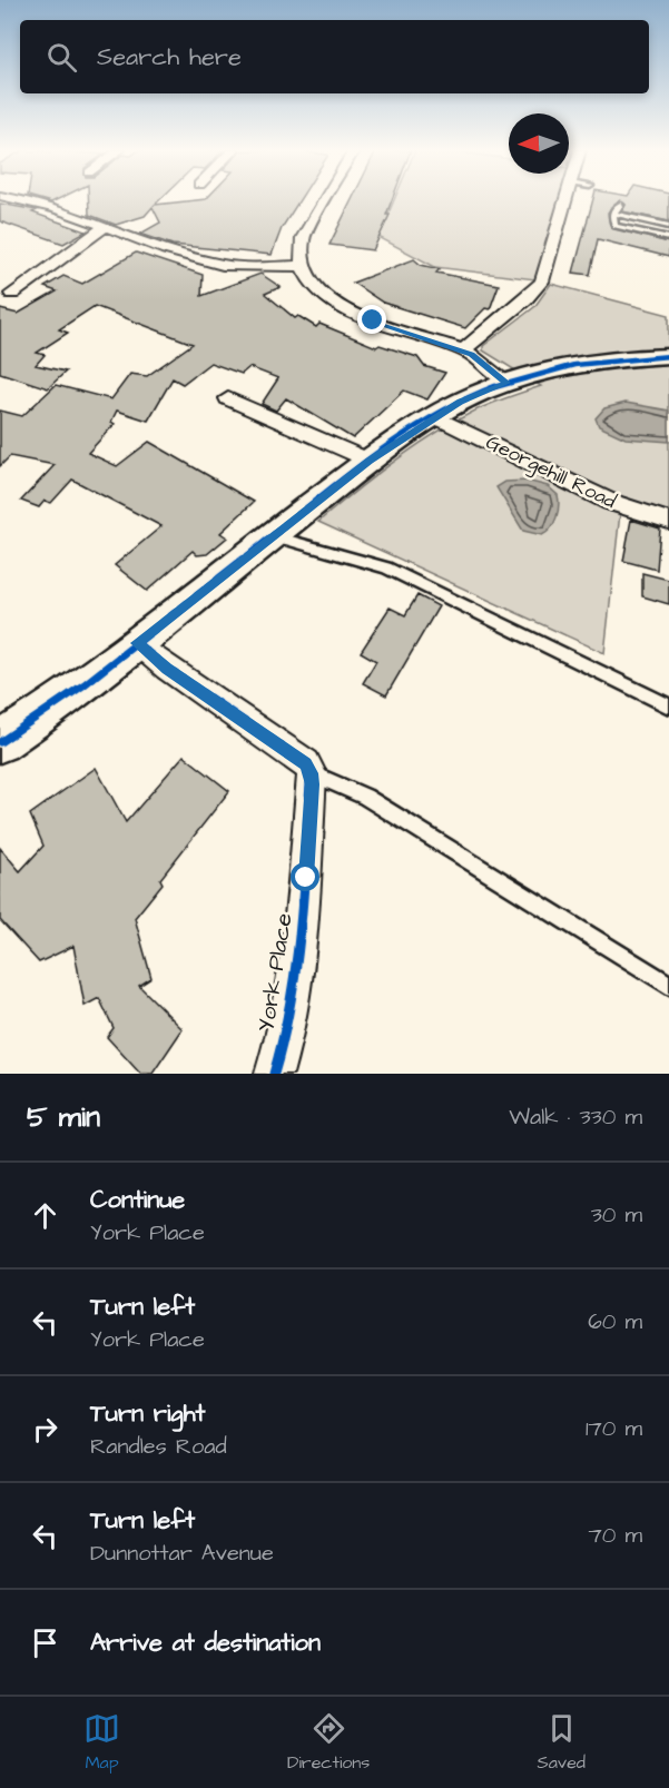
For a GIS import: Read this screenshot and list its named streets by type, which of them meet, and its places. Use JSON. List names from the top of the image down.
{
  "streets": {
    "street": ["Georgehill Road", "York Place"]
  },
  "north": "left",
  "page": {
    "search": "Search here",
    "heading": ["5 min", "Walk · 330 m"],
    "list": [
      ["Continue", "York Place", "30 m"],
      ["Turn left", "York Place", "60 m"],
      ["Turn right", "Randles Road", "170 m"],
      ["Turn left", "Dunnottar Avenue", "70 m"],
      "Arrive at destination"
    ],
    "nav": ["Map", "Directions", "Saved"]
  }
}
